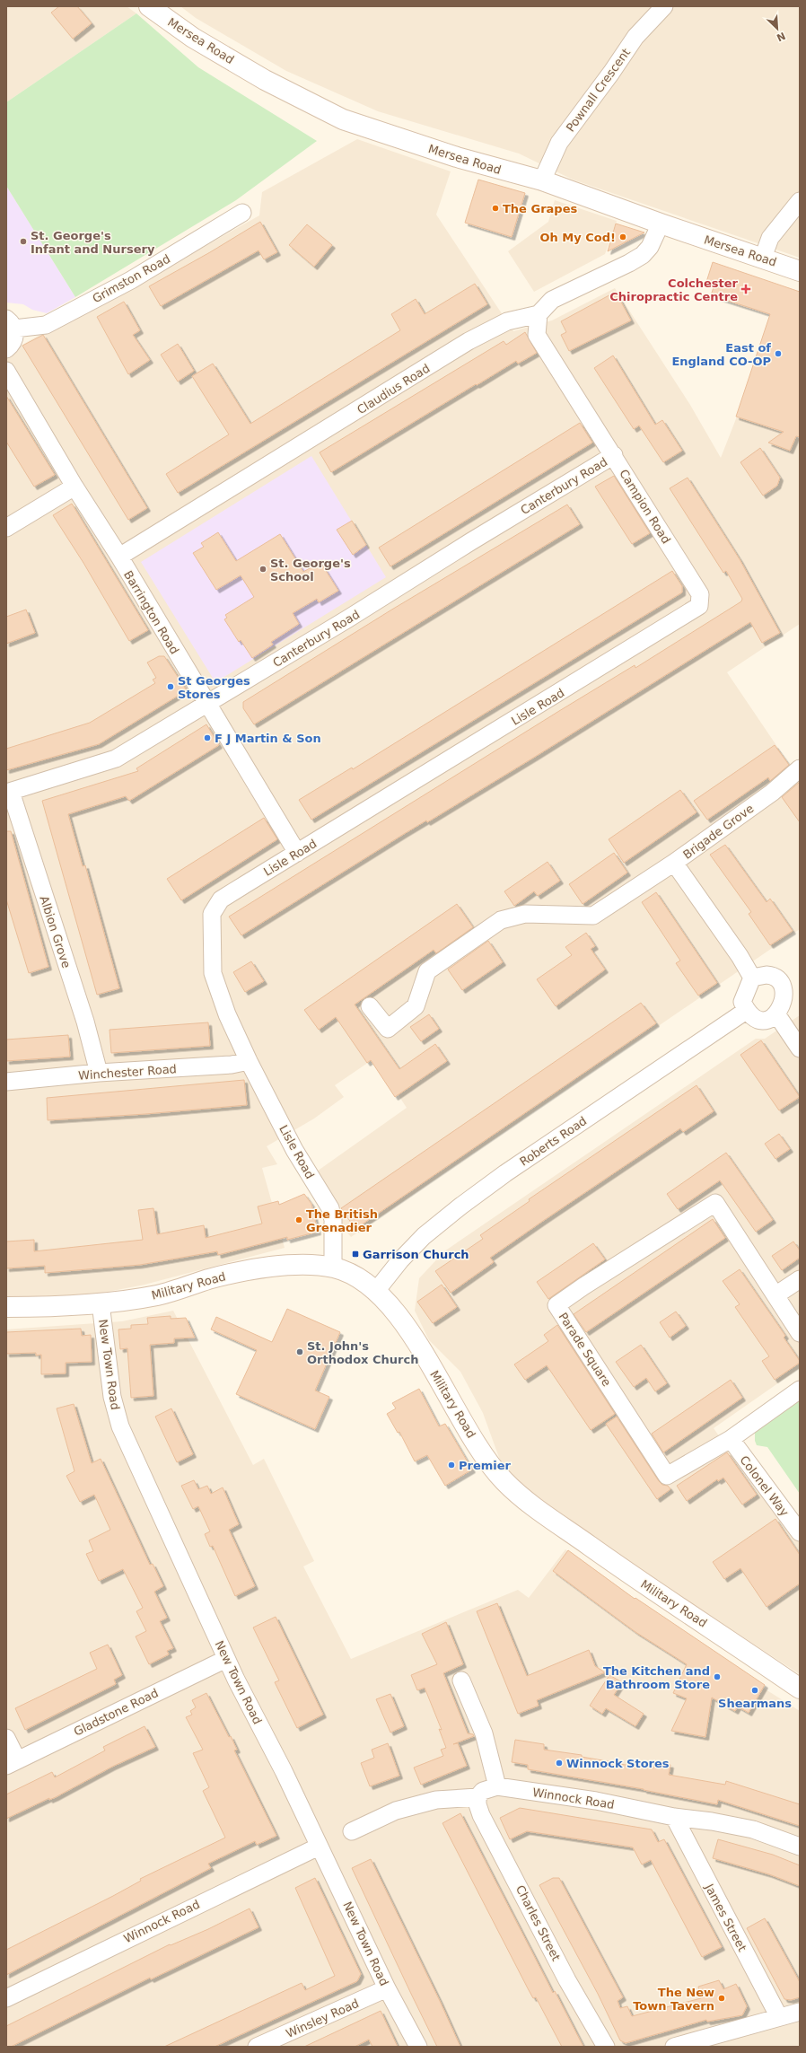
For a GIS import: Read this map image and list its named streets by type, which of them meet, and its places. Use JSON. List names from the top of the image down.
{
  "streets": {
    "street": [
      "Mersea Road",
      "Pownall Crescent",
      "Grimston Road",
      "Claudius Road",
      "Canterbury Road",
      "Campion Road",
      "Barrington Road",
      "Lisle Road",
      "Brigade Grove",
      "Albion Grove",
      "Winchester Road",
      "Roberts Road",
      "Military Road",
      "Parade Square",
      "New Town Road",
      "Colonel Way",
      "Gladstone Road",
      "Winnock Road",
      "James Street",
      "Charles Street",
      "Winsley Road"
    ]
  },
  "crossings": [
    ["Mersea Road", "Pownall Crescent"],
    ["Claudius Road", "Campion Road"],
    ["Claudius Road", "Barrington Road"],
    ["Canterbury Road", "Campion Road"],
    ["Canterbury Road", "Barrington Road"],
    ["Canterbury Road", "Albion Grove"],
    ["Campion Road", "Lisle Road"],
    ["Barrington Road", "Lisle Road"],
    ["Lisle Road", "Winchester Road"],
    ["Lisle Road", "Military Road"],
    ["Brigade Grove", "Roberts Road"],
    ["Albion Grove", "Winchester Road"],
    ["Roberts Road", "Military Road"],
    ["Military Road", "New Town Road"],
    ["Parade Square", "Colonel Way"],
    ["New Town Road", "Gladstone Road"],
    ["New Town Road", "Winnock Road"],
    ["New Town Road", "Winsley Road"],
    ["Winnock Road", "James Street"]
  ],
  "places": {
    "other": [
      "The Grapes",
      "Oh My Cod!",
      "St. George's Infant and Nursery",
      "East of England CO-OP",
      "St. George's School",
      "St Georges Stores",
      "F J Martin & Son",
      "The British Grenadier",
      "St. John's Orthodox Church",
      "Premier",
      "The Kitchen and Bathroom Store",
      "Shearmans",
      "Winnock Stores",
      "The New Town Tavern"
    ],
    "health": ["Colchester Chiropractic Centre"],
    "transit": ["Garrison Church"]
  },
  "north": "bottom right"
}
